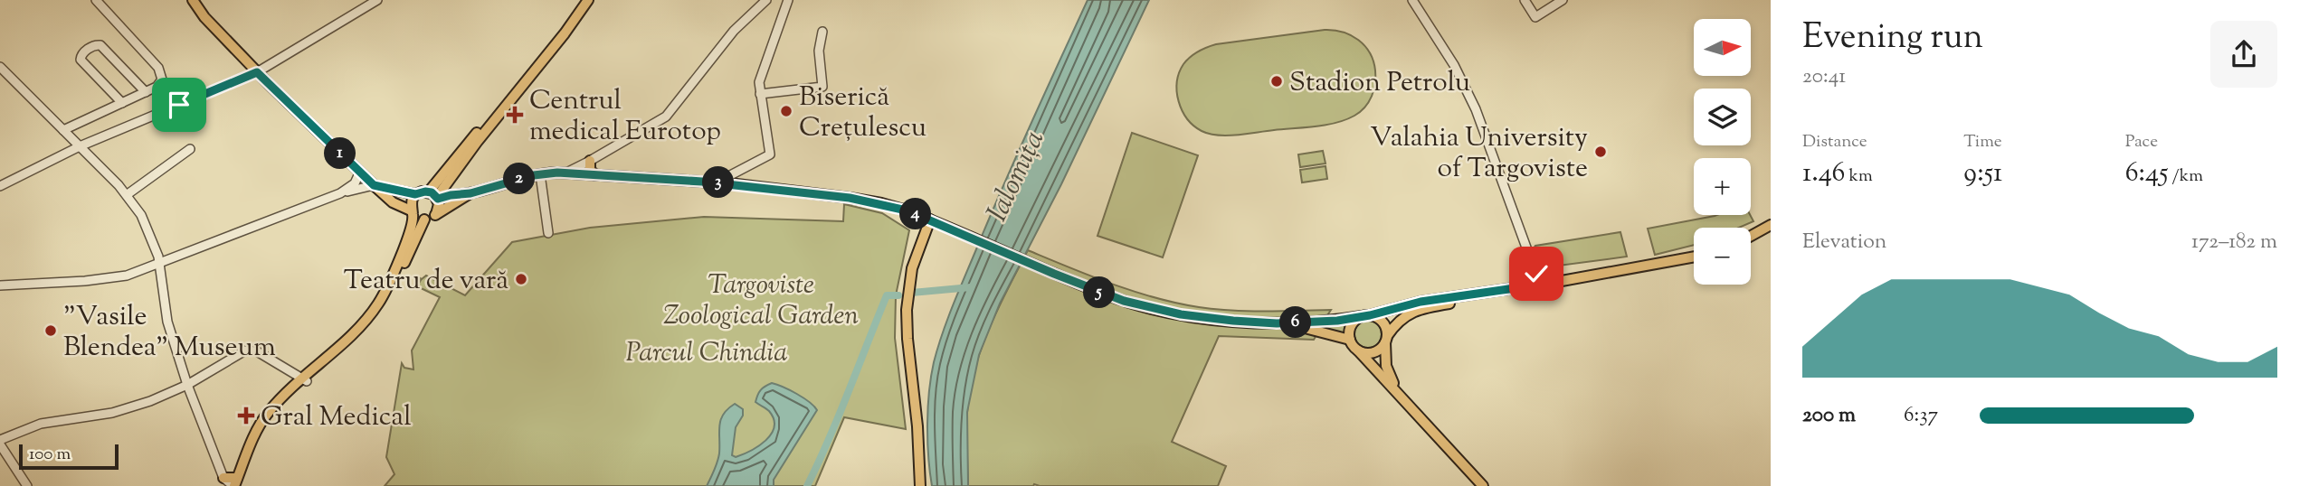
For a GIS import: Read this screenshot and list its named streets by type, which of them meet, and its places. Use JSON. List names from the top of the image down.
{
  "water": ["Ialomița"],
  "parks": ["Targoviste Zoological Garden", "Parcul Chindia"],
  "places": {
    "other": [
      "Stadion Petrolu",
      "Biserică Crețulescu",
      "Valahia University of Targoviste",
      "Teatru de vară",
      "\"Vasile Blendea\" Museum"
    ],
    "health": ["Centrul medical Eurotop", "Gral Medical"]
  },
  "scale_bar": "100 m",
  "north": "right",
  "page": {
    "heading": ["Evening run", "20:41"],
    "map_buttons": ["+", "−"],
    "stats": [
      ["Distance", "1.46 km"],
      ["Time", "9:51"],
      ["Pace", "6:45 /km"]
    ],
    "pins": [
      "1",
      "2",
      "3",
      "4",
      "5",
      "6"
    ],
    "chart": ["Elevation", "172–182 m"],
    "list": [
      {
        "name": "200 m",
        "note": "6:37"
      }
    ],
    "scale": "100 m"
  }
}
